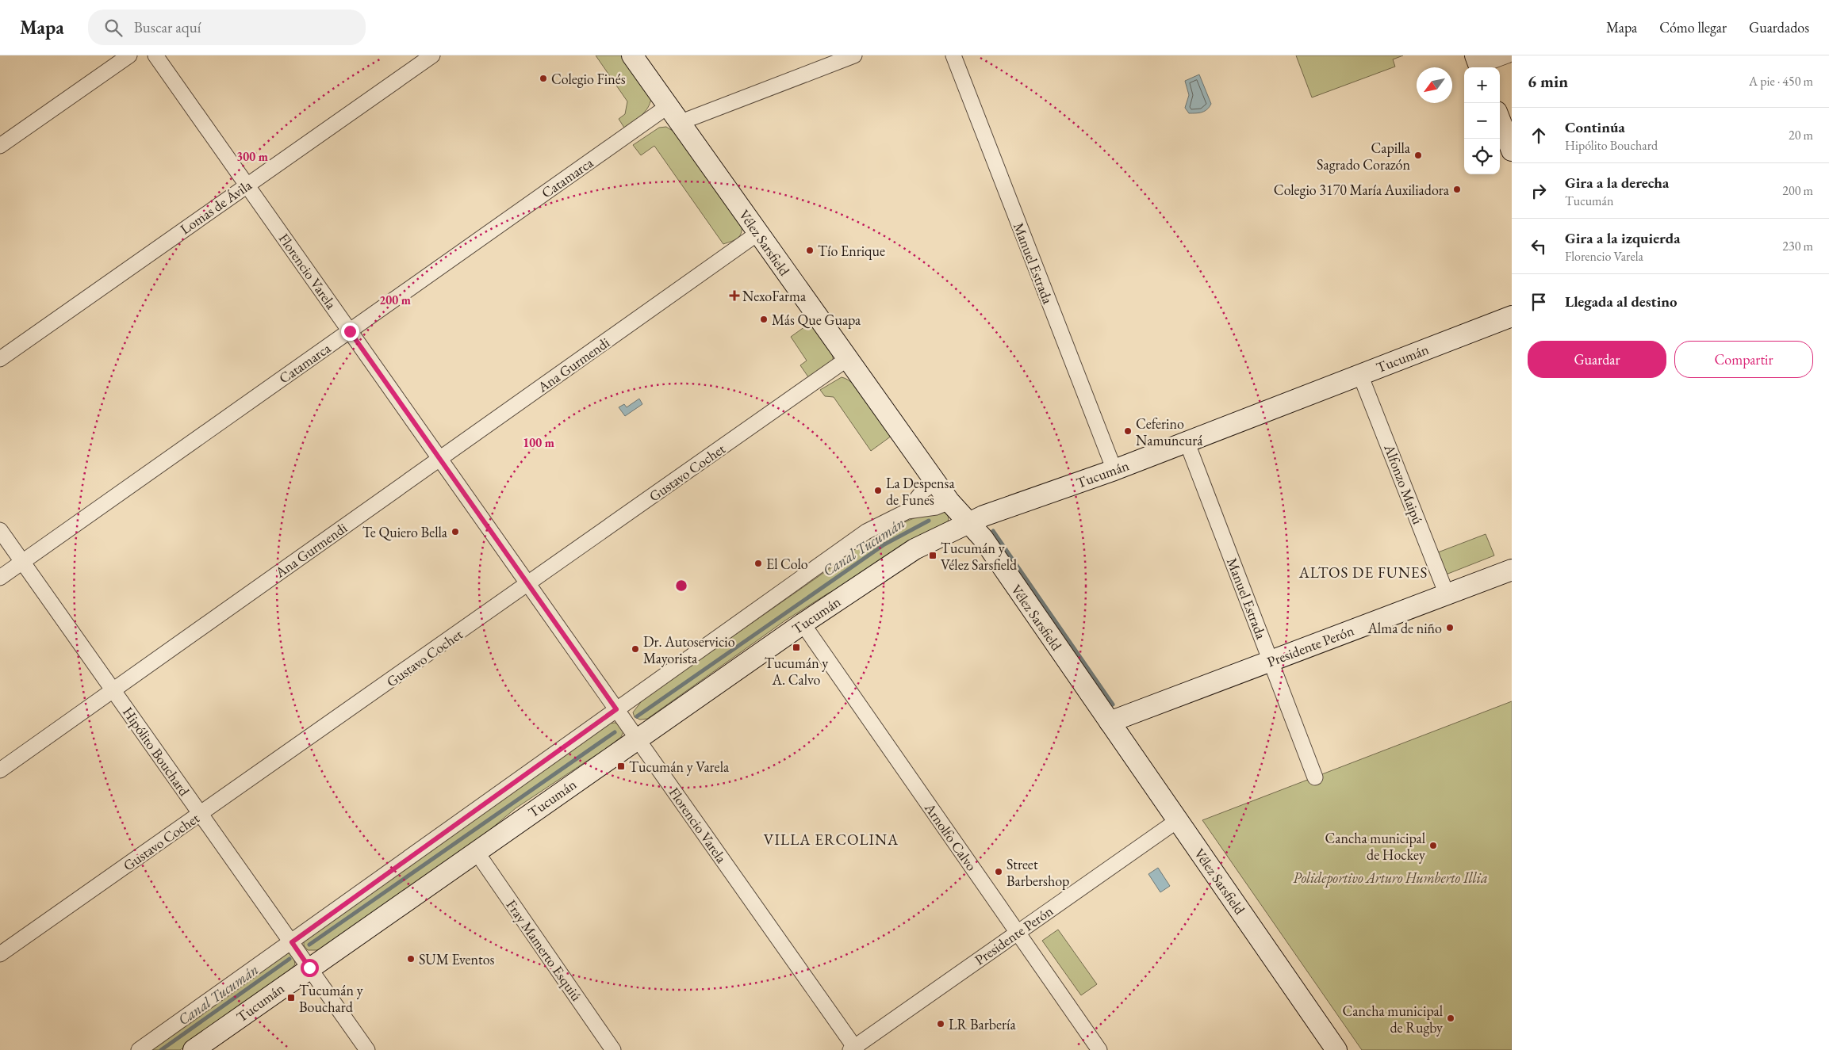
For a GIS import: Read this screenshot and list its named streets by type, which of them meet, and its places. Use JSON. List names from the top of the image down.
{
  "streets": {
    "main road": ["Vélez Sarsfield", "Tucumán", "Presidente Perón"],
    "street": [
      "Catamarca",
      "Lomas de Ávila",
      "Manuel Estrada",
      "Florencio Varela",
      "Ana Gurmendi",
      "Gustavo Cochet",
      "Alfonzo Maipú",
      "Hipólito Bouchard",
      "Arnolfo Calvo",
      "Fray Mamerto Esquiú"
    ]
  },
  "crossings": [
    ["Catamarca", "Vélez Sarsfield"],
    ["Catamarca", "Florencio Varela"],
    ["Catamarca", "Hipólito Bouchard"],
    ["Lomas de Ávila", "Florencio Varela"],
    ["Vélez Sarsfield", "Tucumán"],
    ["Vélez Sarsfield", "Ana Gurmendi"],
    ["Vélez Sarsfield", "Gustavo Cochet"],
    ["Vélez Sarsfield", "Presidente Perón"],
    ["Manuel Estrada", "Tucumán"],
    ["Manuel Estrada", "Presidente Perón"],
    ["Florencio Varela", "Tucumán"],
    ["Florencio Varela", "Ana Gurmendi"],
    ["Florencio Varela", "Gustavo Cochet"],
    ["Florencio Varela", "Presidente Perón"],
    ["Tucumán", "Alfonzo Maipú"],
    ["Tucumán", "Hipólito Bouchard"],
    ["Tucumán", "Arnolfo Calvo"],
    ["Tucumán", "Fray Mamerto Esquiú"],
    ["Ana Gurmendi", "Hipólito Bouchard"],
    ["Gustavo Cochet", "Hipólito Bouchard"],
    ["Alfonzo Maipú", "Presidente Perón"],
    ["Presidente Perón", "Arnolfo Calvo"]
  ],
  "districts": ["ALTOS DE FUNES", "VILLA ERCOLINA"],
  "water": ["Canal Tucumán"],
  "parks": ["Polideportivo Arturo Humberto Illia"],
  "places": {
    "other": [
      "Colegio Finés",
      "Capilla Sagrado Corazón",
      "Colegio 3170 María Auxiliadora",
      "Tío Enrique",
      "Más Que Guapa",
      "Ceferino Namuncurá",
      "La Despensa de Funes",
      "Te Quiero Bella",
      "El Colo",
      "Alma de niño",
      "Dr. Autoservicio Mayorista",
      "Cancha municipal de Hockey",
      "Street Barbershop",
      "SUM Eventos",
      "Cancha municipal de Rugby",
      "LR Barbería"
    ],
    "health": ["NexoFarma"],
    "transit": [
      "Tucumán y Vélez Sarsfield",
      "Tucumán y A. Calvo",
      "Tucumán y Varela",
      "Tucumán y Bouchard"
    ]
  },
  "north": "bottom left",
  "page": {
    "header": "Mapa",
    "search": "Buscar aquí",
    "nav": ["Mapa", "Cómo llegar", "Guardados"],
    "heading": ["6 min", "A pie · 450 m"],
    "map_buttons": ["+", "−"],
    "list": [
      ["Continúa", "Hipólito Bouchard", "20 m"],
      ["Gira a la derecha", "Tucumán", "200 m"],
      ["Gira a la izquierda", "Florencio Varela", "230 m"],
      "Llegada al destino"
    ],
    "buttons": ["Guardar", "Compartir"]
  },
  "rings": ["300 m", "200 m", "100 m"]
}
